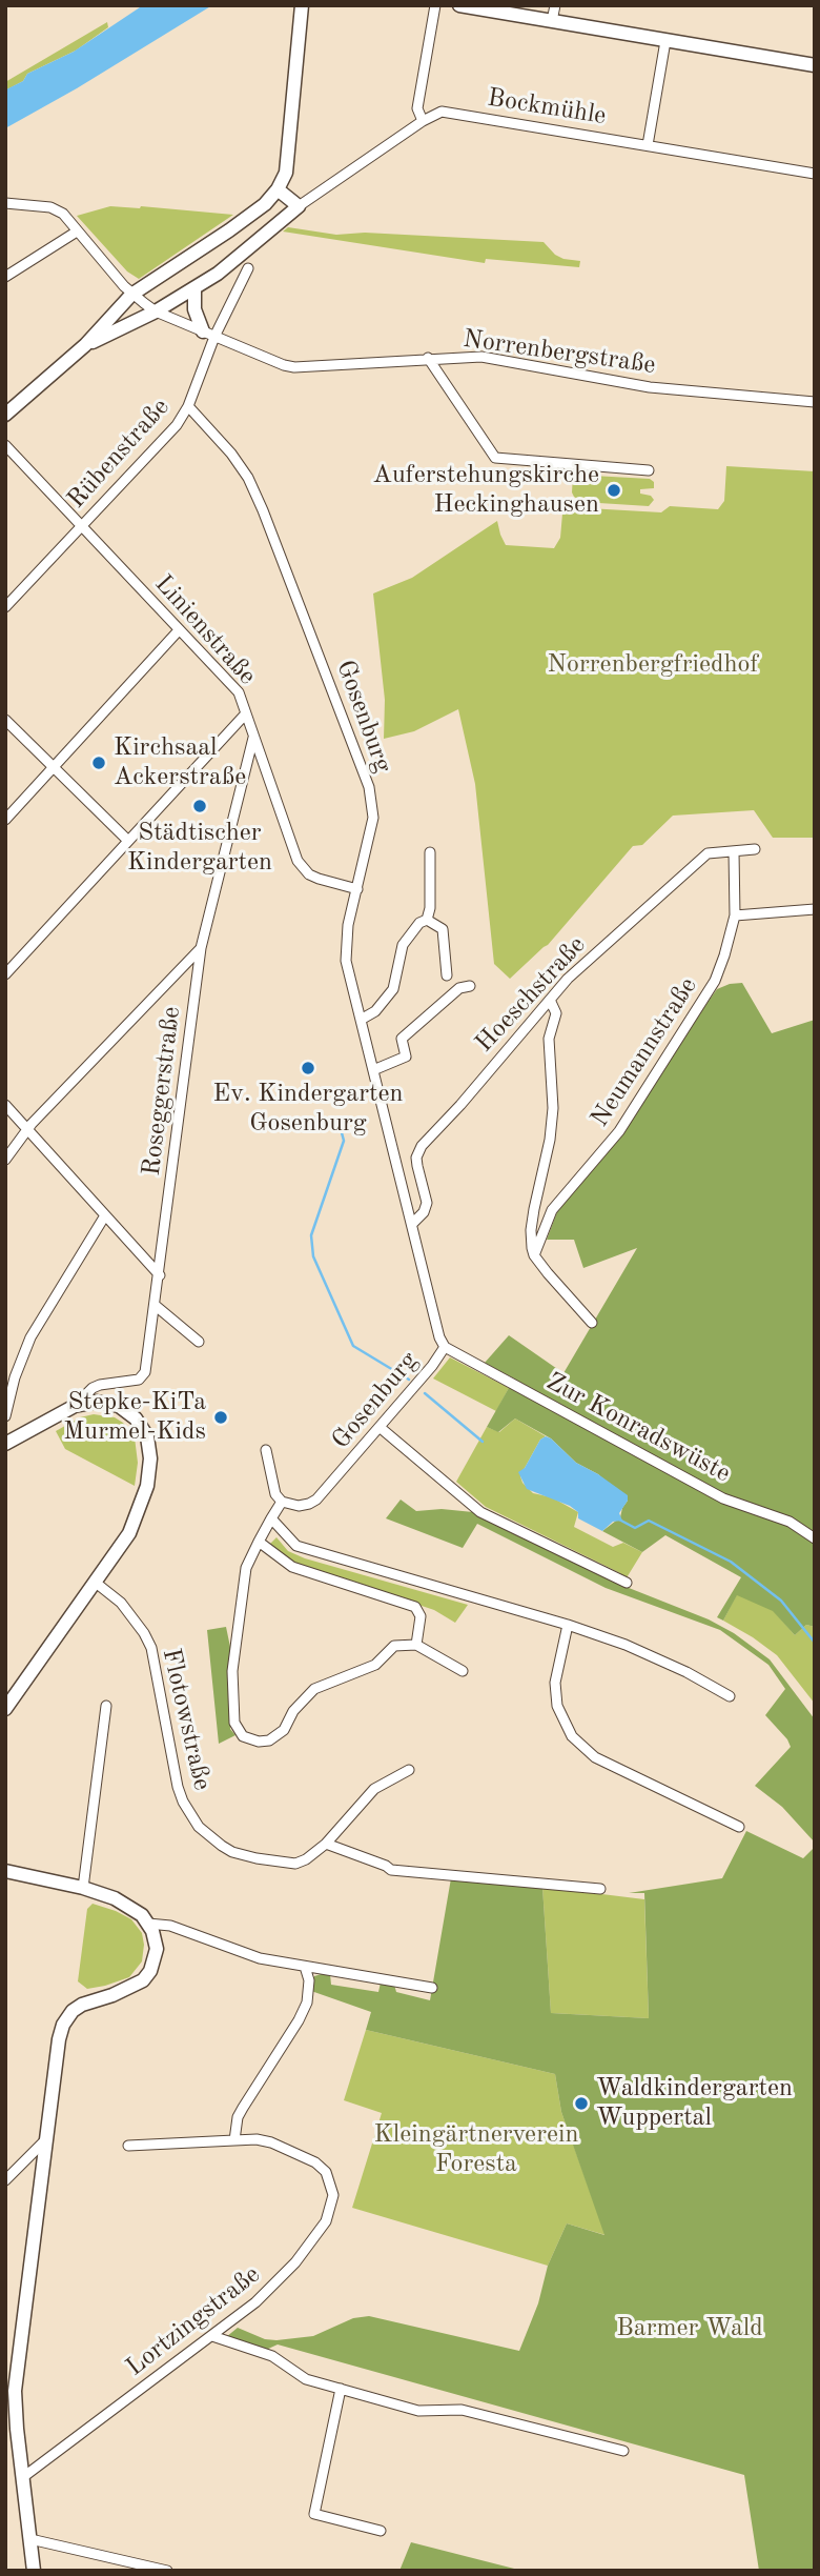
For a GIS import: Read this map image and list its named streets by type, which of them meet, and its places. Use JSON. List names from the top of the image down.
{
  "streets": {
    "street": [
      "Bockmühle",
      "Norrenbergstraße",
      "Rübenstraße",
      "Linienstraße",
      "Gosenburg",
      "Hoeschstraße",
      "Neumannstraße",
      "Roseggerstraße",
      "Zur Konradswüste",
      "Flotowstraße",
      "Lortzingstraße"
    ]
  },
  "crossings": [
    ["Norrenbergstraße", "Rübenstraße"],
    ["Rübenstraße", "Linienstraße"],
    ["Rübenstraße", "Gosenburg"],
    ["Linienstraße", "Gosenburg"],
    ["Linienstraße", "Roseggerstraße"],
    ["Gosenburg", "Hoeschstraße"],
    ["Gosenburg", "Zur Konradswüste"],
    ["Hoeschstraße", "Neumannstraße"]
  ],
  "parks": ["Norrenbergfriedhof", "Kleingärtnerverein Foresta", "Barmer Wald"],
  "places": [
    "Auferstehungskirche Heckinghausen",
    "Kirchsaal Ackerstraße",
    "Städtischer Kindergarten",
    "Ev. Kindergarten Gosenburg",
    "Stepke-KiTa Murmel-Kids",
    "Waldkindergarten Wuppertal"
  ]
}
